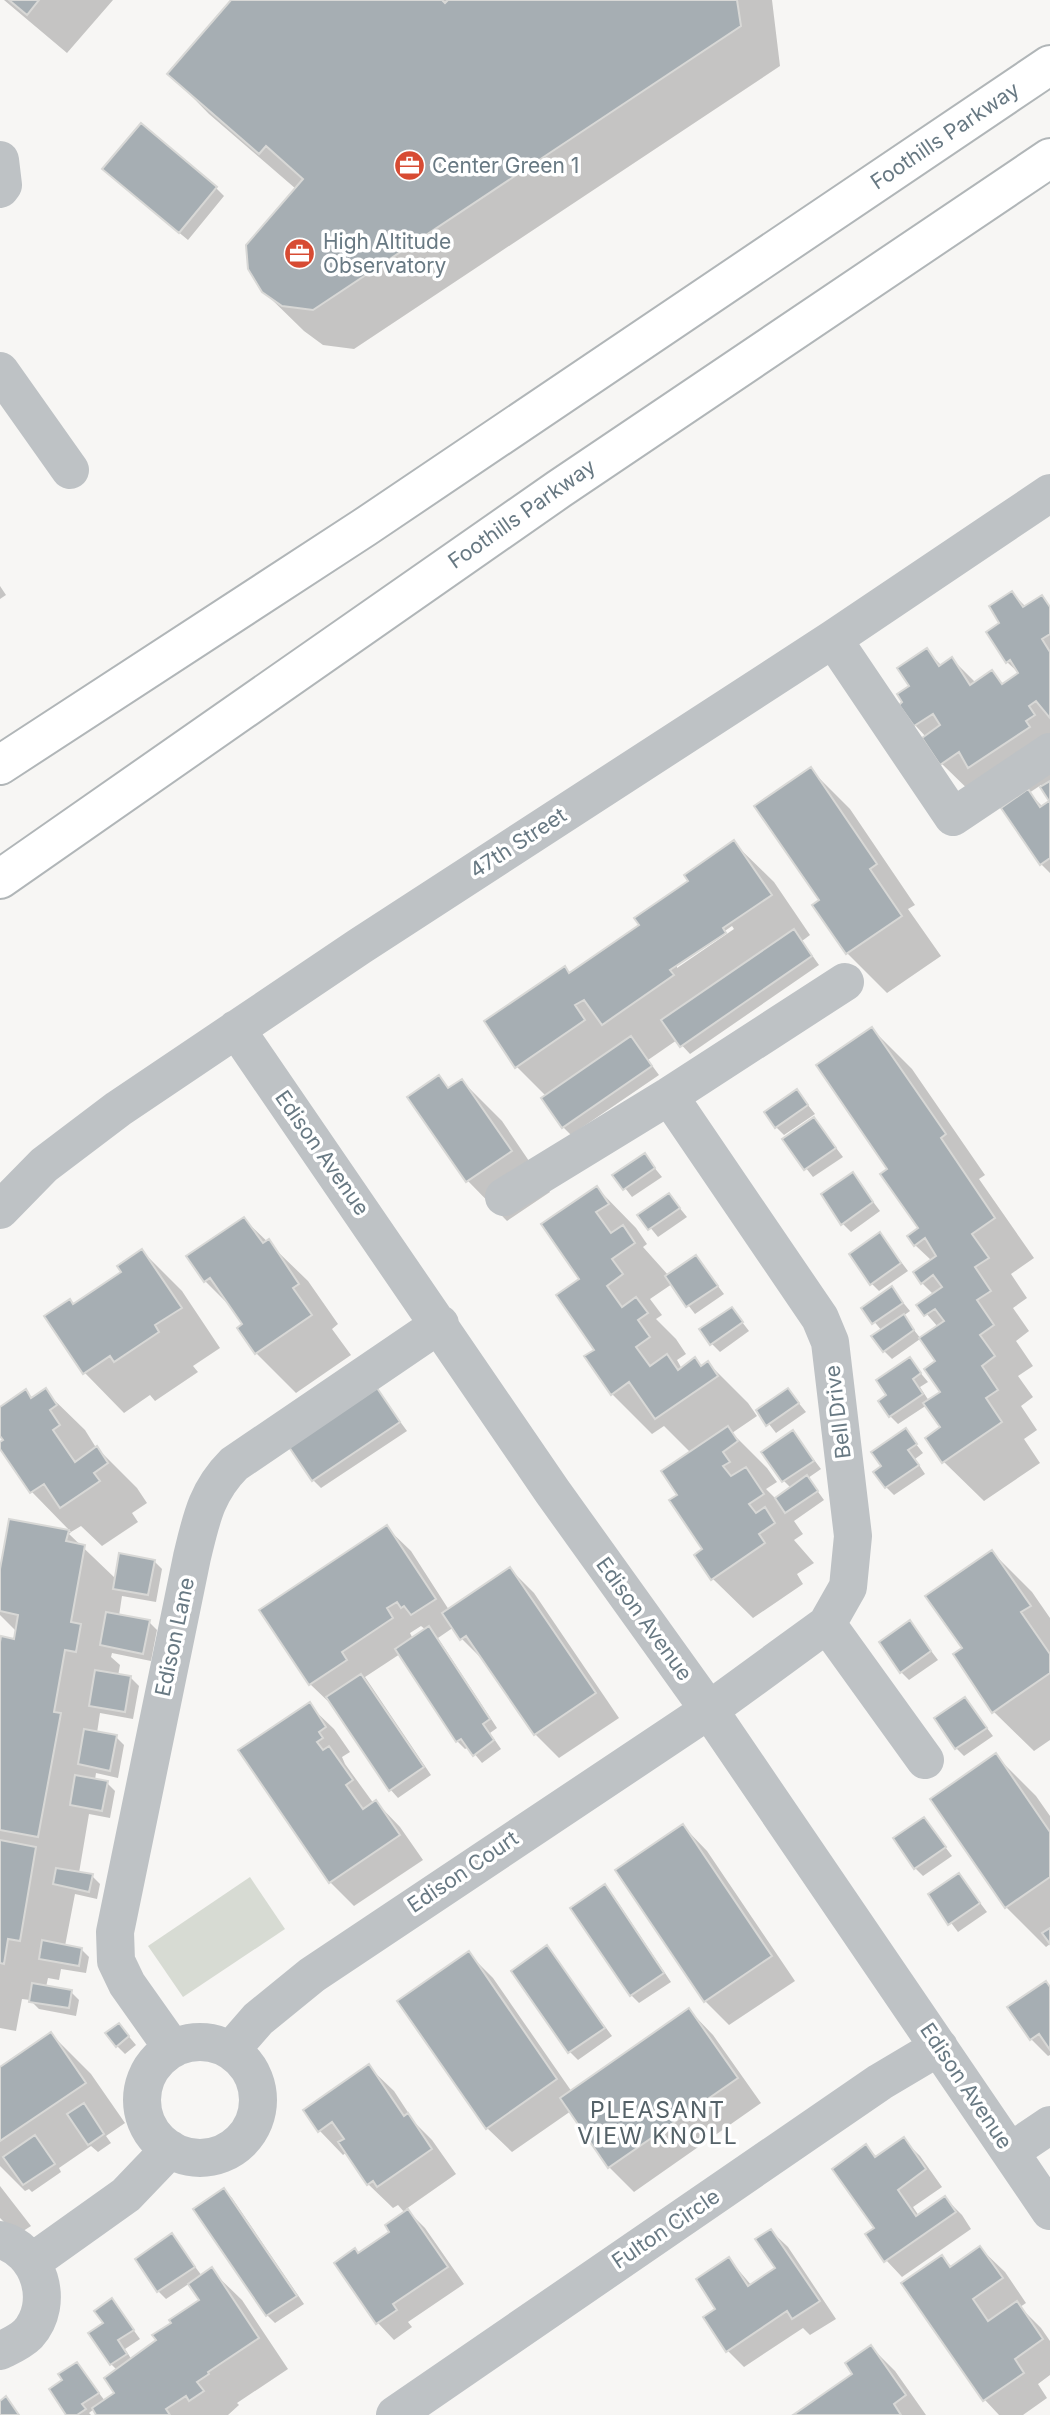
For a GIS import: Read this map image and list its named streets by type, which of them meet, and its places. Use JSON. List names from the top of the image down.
{
  "streets": {
    "highway": ["Foothills Parkway"],
    "street": [
      "47th Street",
      "Edison Avenue",
      "Bell Drive",
      "Edison Lane",
      "Edison Court",
      "Fulton Circle"
    ]
  },
  "crossings": [
    ["47th Street", "Edison Avenue"],
    ["Edison Avenue", "Bell Drive"],
    ["Edison Avenue", "Edison Lane"],
    ["Edison Avenue", "Edison Court"],
    ["Edison Avenue", "Fulton Circle"],
    ["Bell Drive", "Edison Court"],
    ["Edison Lane", "Edison Court"]
  ],
  "districts": ["PLEASANT VIEW KNOLL"],
  "places": {
    "office": ["Center Green 1", "High Altitude Observatory"]
  }
}
